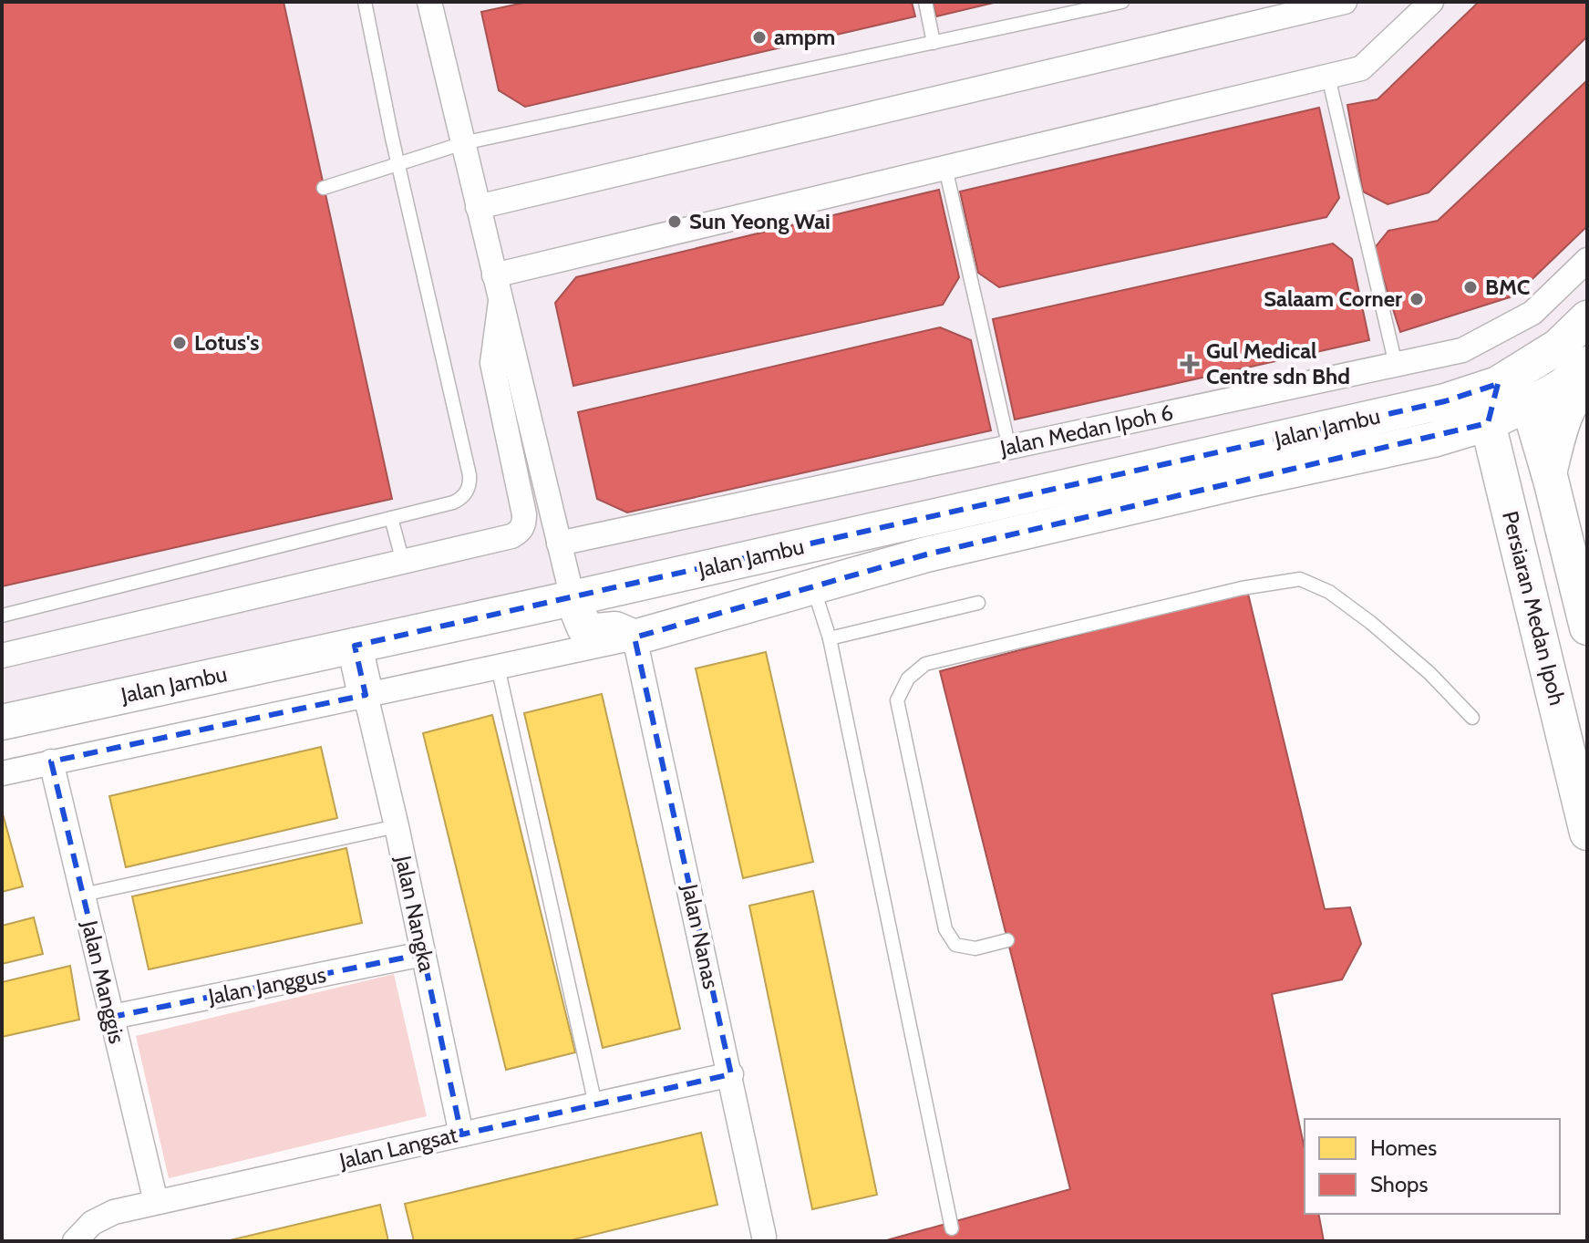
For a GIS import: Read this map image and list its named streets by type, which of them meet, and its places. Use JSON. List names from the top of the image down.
{
  "streets": {
    "street": [
      "Jalan Jambu",
      "Jalan Medan Ipoh 6",
      "Persiaran Medan Ipoh",
      "Jalan Nangka",
      "Jalan Nanas",
      "Jalan Manggis",
      "Jalan Janggus",
      "Jalan Langsat"
    ]
  },
  "crossings": [
    ["Jalan Jambu", "Persiaran Medan Ipoh"],
    ["Jalan Jambu", "Jalan Nangka"],
    ["Jalan Jambu", "Jalan Nanas"],
    ["Jalan Jambu", "Jalan Manggis"],
    ["Jalan Nangka", "Jalan Janggus"],
    ["Jalan Nangka", "Jalan Langsat"],
    ["Jalan Nanas", "Jalan Langsat"],
    ["Jalan Manggis", "Jalan Janggus"],
    ["Jalan Manggis", "Jalan Langsat"]
  ],
  "places": {
    "other": [
      "ampm",
      "Sun Yeong Wai",
      "BMC",
      "Salaam Corner",
      "Lotus's"
    ],
    "health": ["Gul Medical Centre sdn Bhd"]
  },
  "legend": ["Homes", "Shops"]
}
